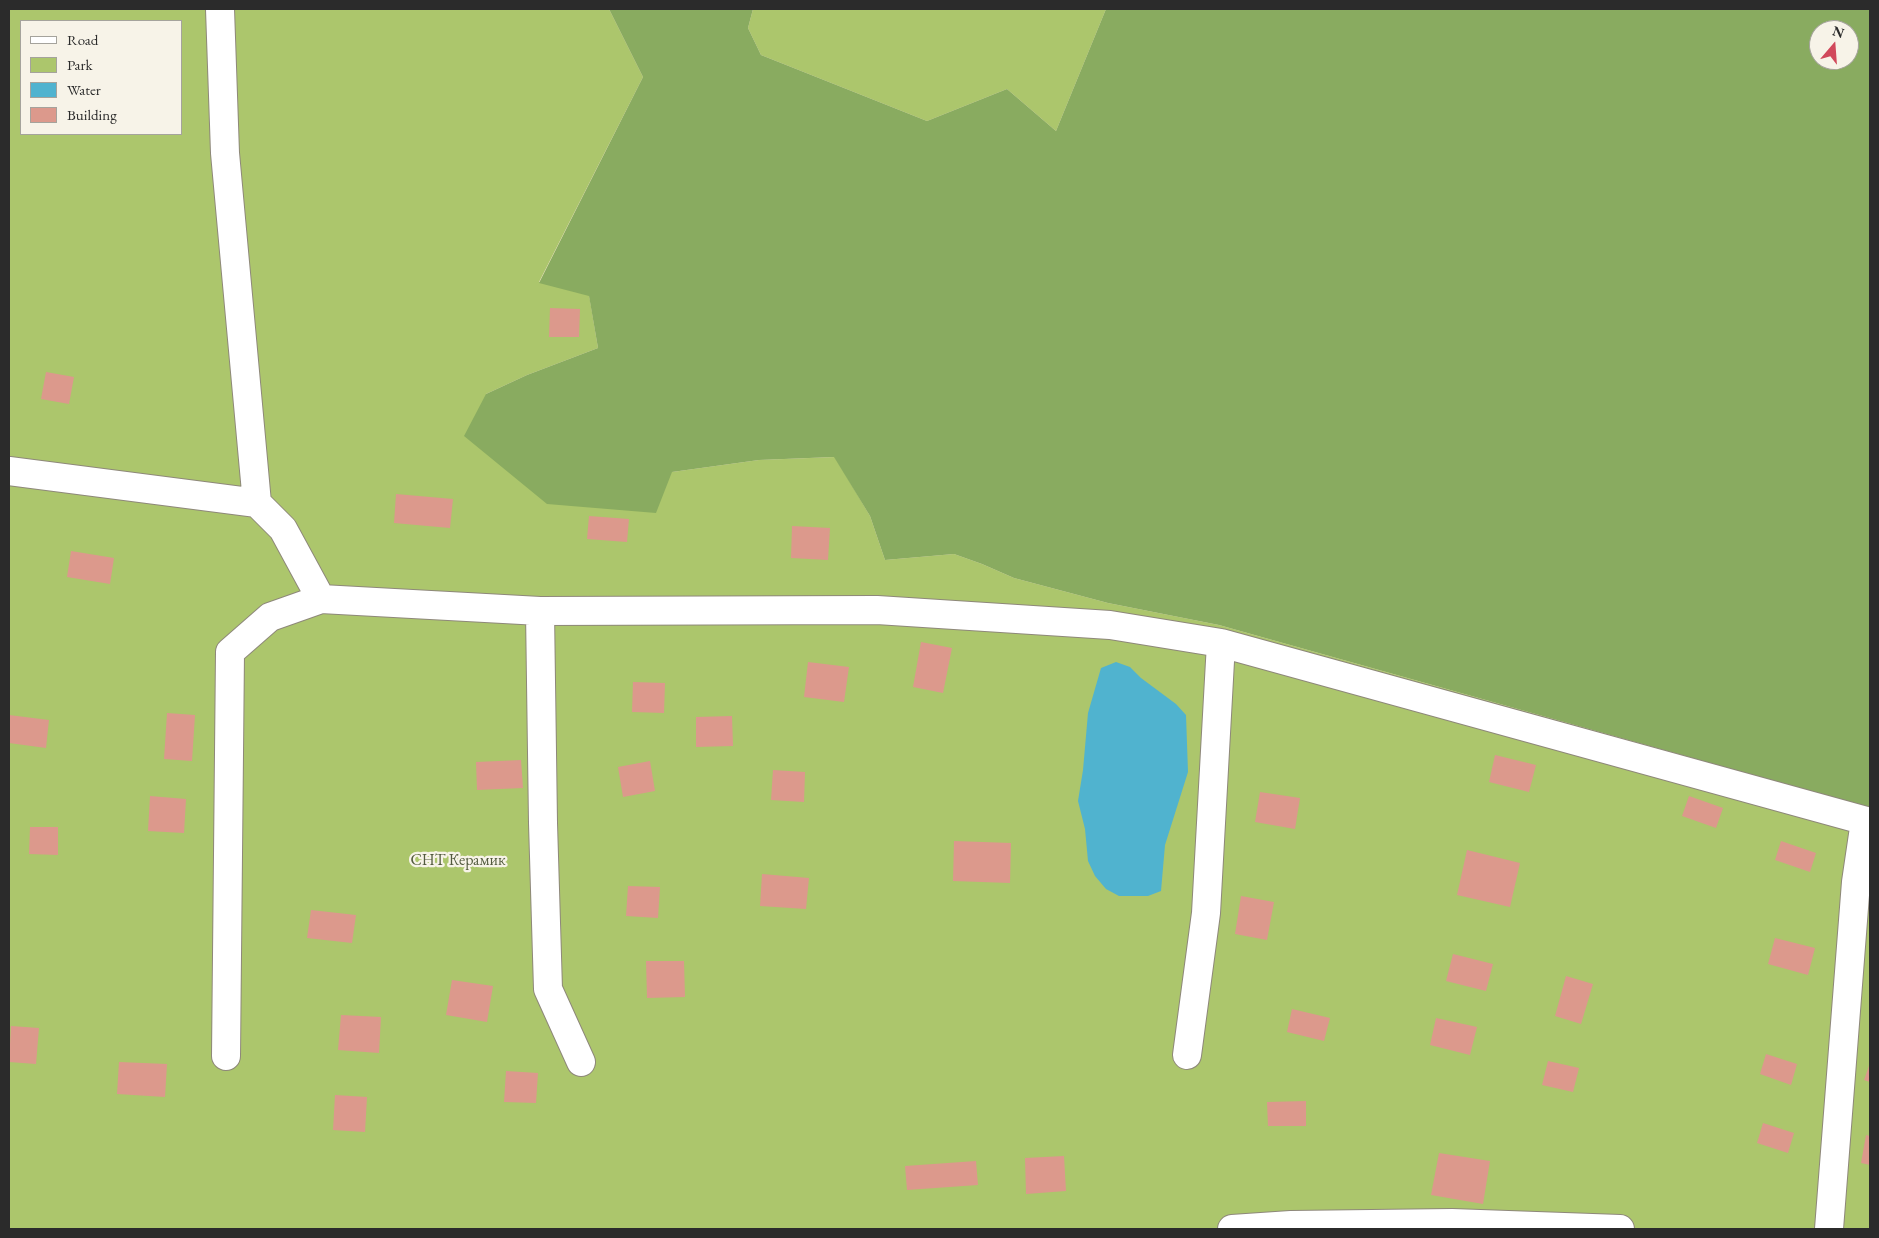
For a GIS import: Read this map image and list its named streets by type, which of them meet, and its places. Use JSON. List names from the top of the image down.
{
  "parks": ["СНТ Керамик"],
  "legend": [
    "Road",
    "Park",
    "Water",
    "Building"
  ],
  "north": "top"
}
